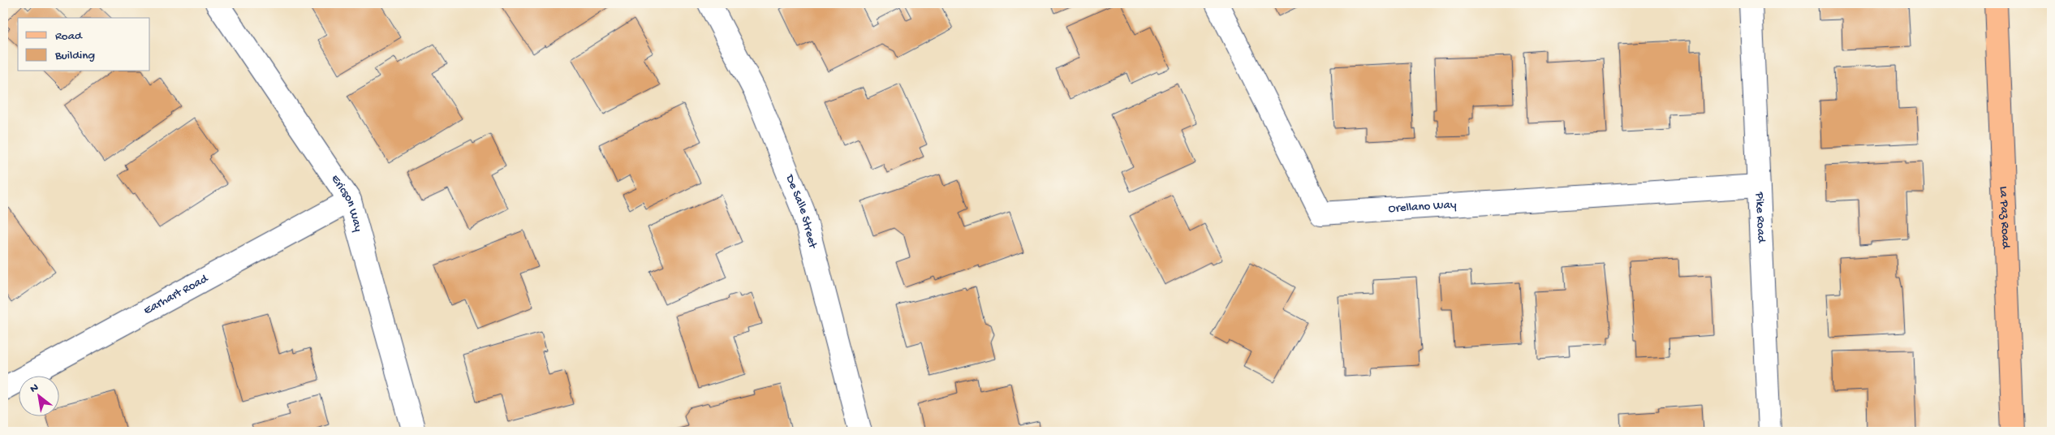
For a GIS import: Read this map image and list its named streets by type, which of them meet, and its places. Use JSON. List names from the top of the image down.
{
  "streets": {
    "main road": ["La Paz Road"],
    "street": [
      "Ericson Way",
      "Orellano Way",
      "De Salle Street",
      "Pike Road",
      "Earhart Road"
    ]
  },
  "crossings": [
    ["Ericson Way", "Earhart Road"],
    ["Orellano Way", "Pike Road"]
  ],
  "legend": ["Road", "Building"],
  "north": "top left"
}
